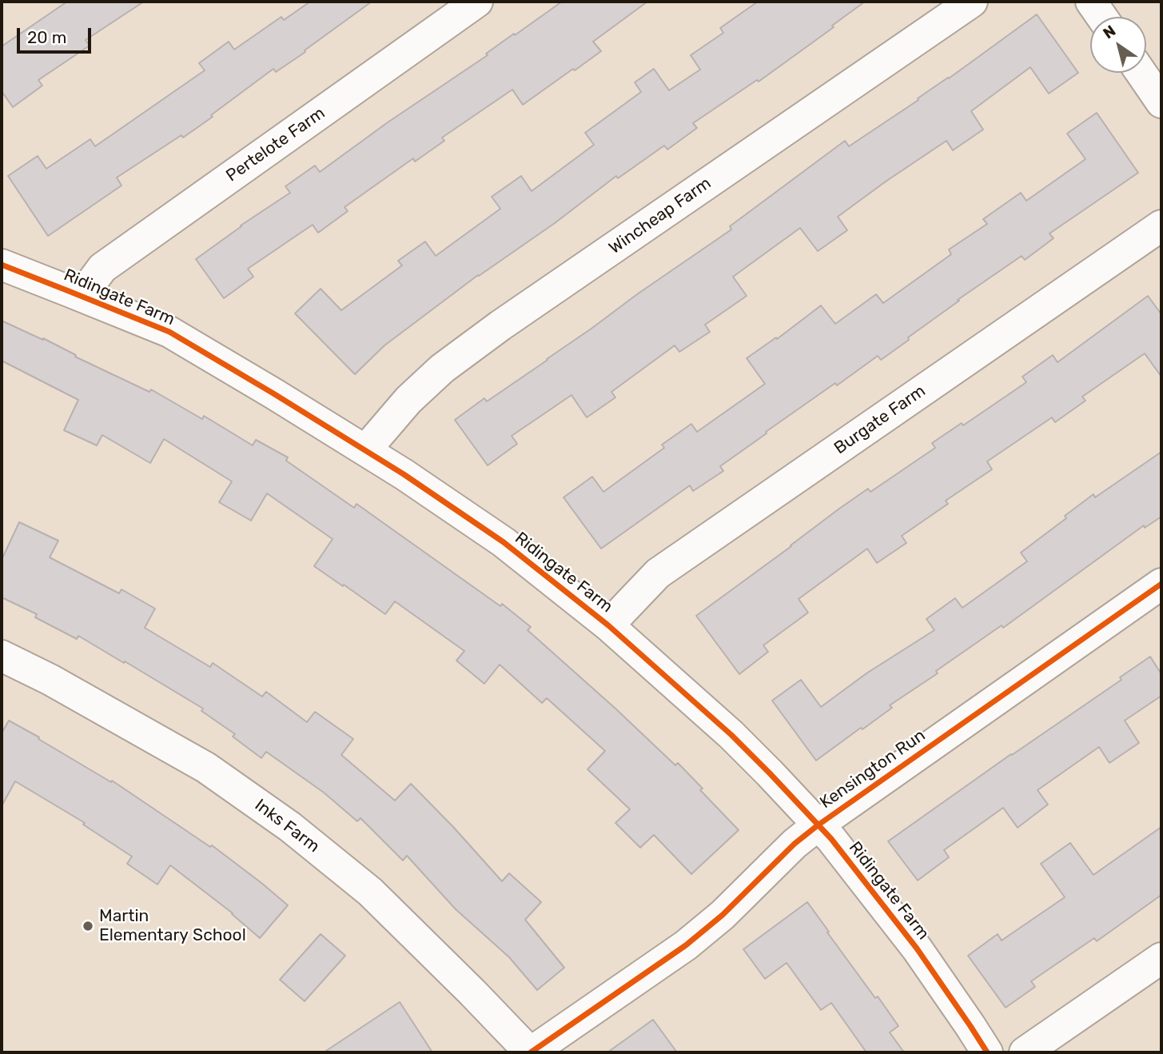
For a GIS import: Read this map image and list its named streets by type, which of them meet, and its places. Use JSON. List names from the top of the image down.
{
  "streets": {
    "street": [
      "Pertelote Farm",
      "Wincheap Farm",
      "Ridingate Farm",
      "Burgate Farm",
      "Kensington Run",
      "Inks Farm"
    ]
  },
  "crossings": [
    ["Pertelote Farm", "Ridingate Farm"],
    ["Wincheap Farm", "Ridingate Farm"],
    ["Ridingate Farm", "Burgate Farm"],
    ["Ridingate Farm", "Kensington Run"],
    ["Kensington Run", "Inks Farm"]
  ],
  "places": ["Martin Elementary School"],
  "scale_bar": "20 m",
  "north": "top left"
}
